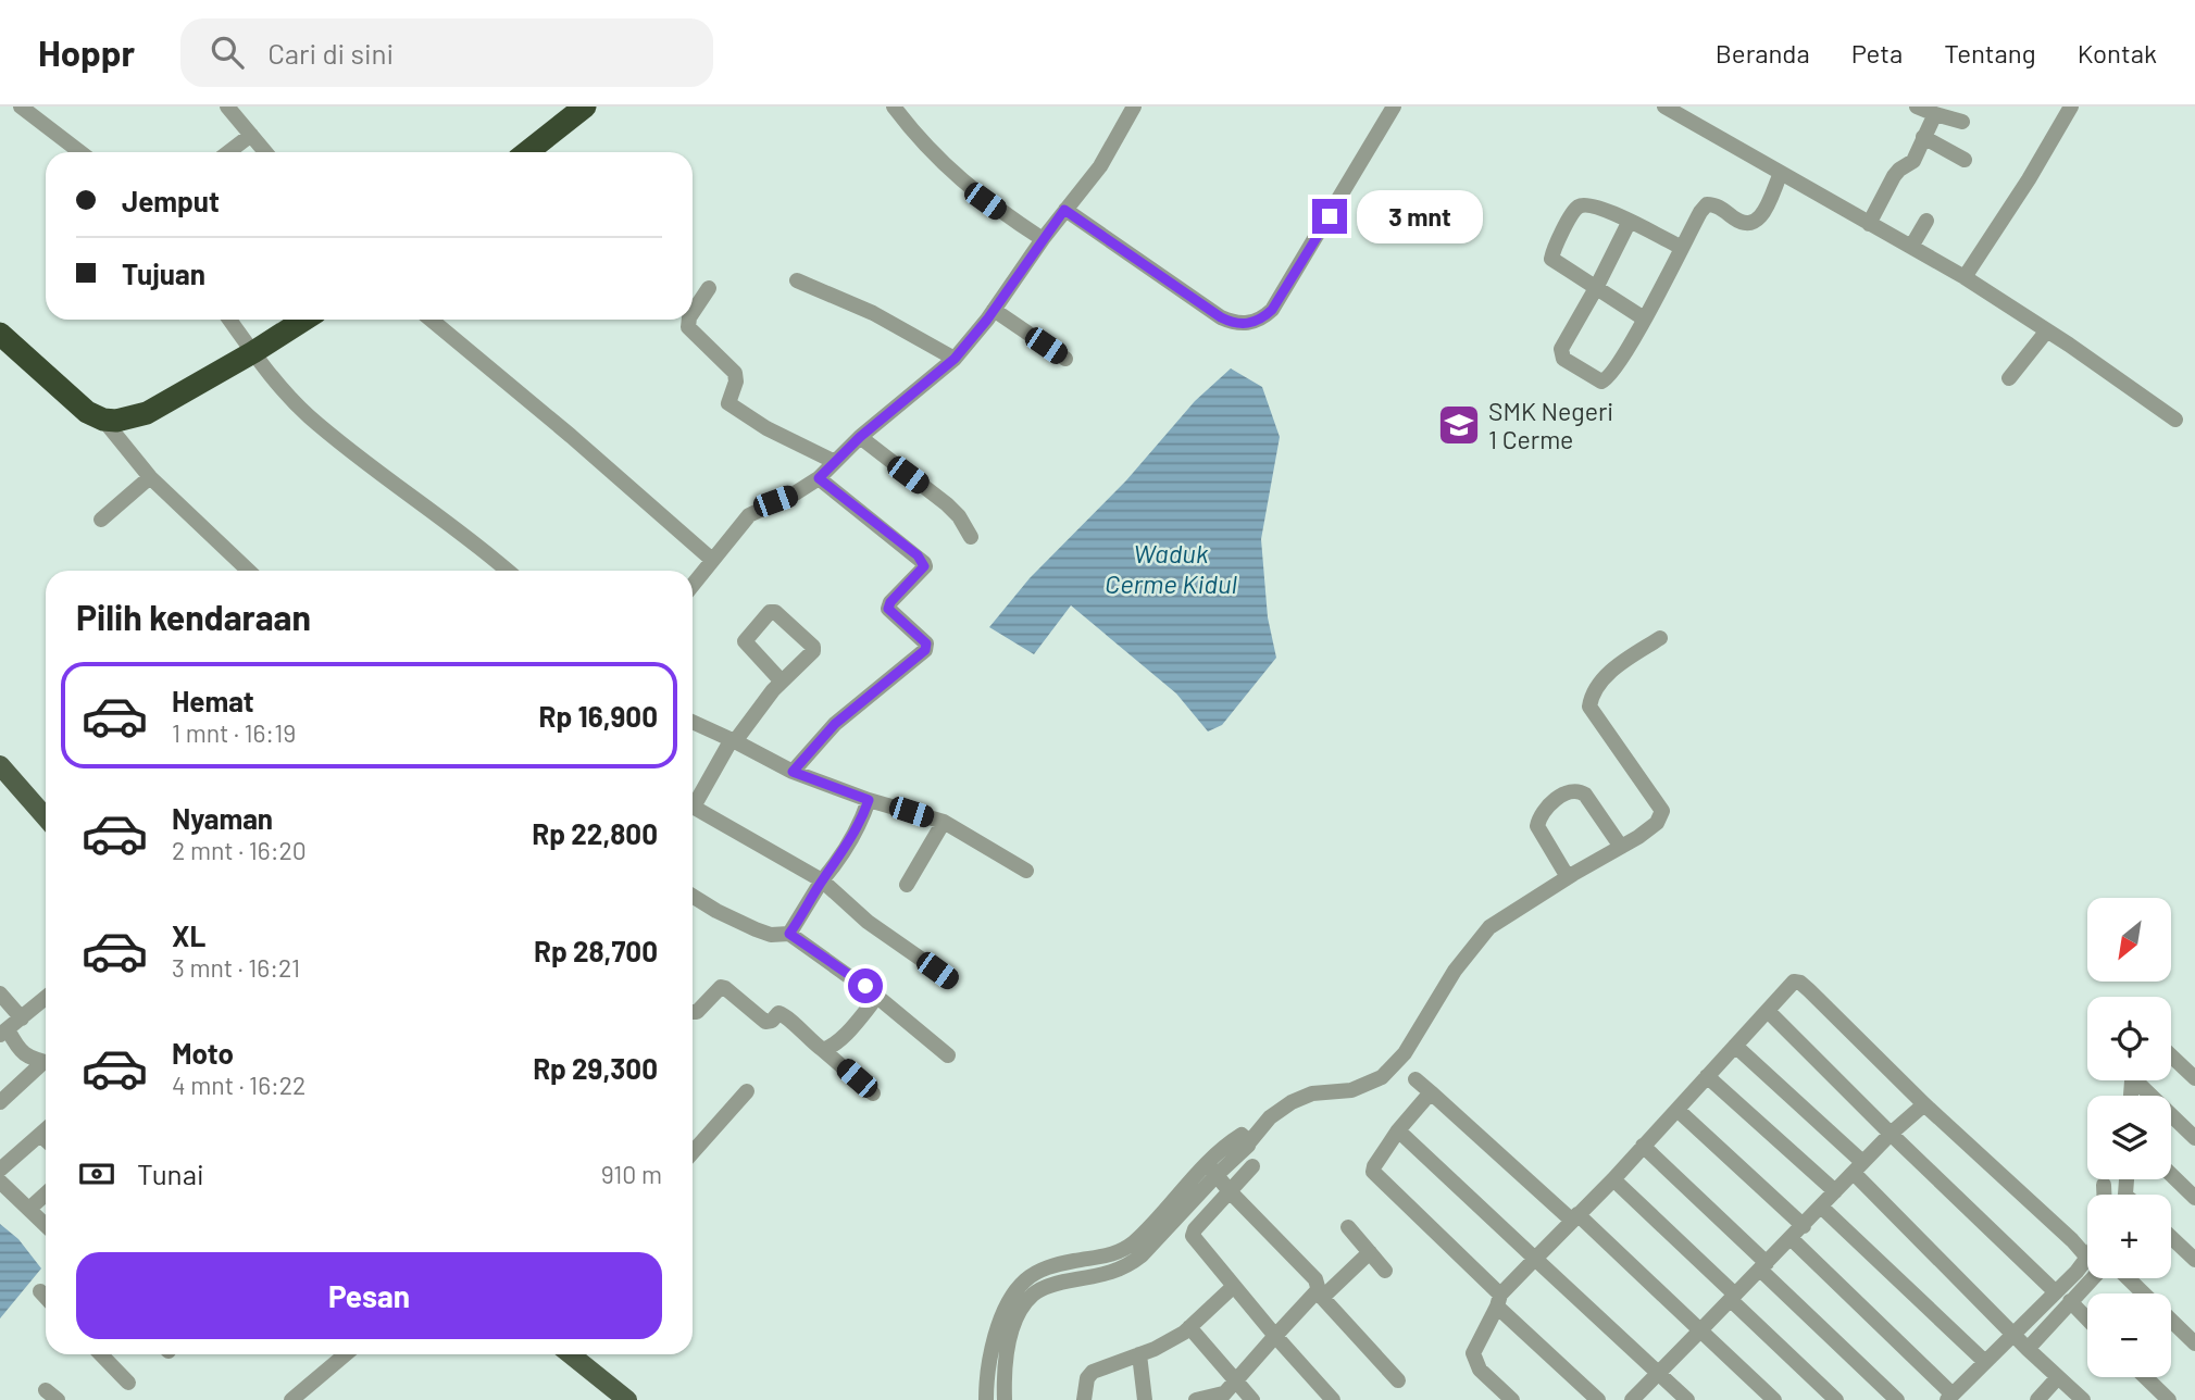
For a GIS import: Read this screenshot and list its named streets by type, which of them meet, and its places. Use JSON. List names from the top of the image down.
{
  "water": ["Waduk Cerme Kidul"],
  "places": {
    "school or university": ["SMK Negeri 1 Cerme"]
  },
  "north": "bottom left",
  "page": {
    "header": "Hoppr",
    "search": "Cari di sini",
    "nav": [
      "Beranda",
      "Peta",
      "Tentang",
      "Kontak"
    ],
    "banner": ["Jemput", "Tujuan"],
    "bubble": "3 mnt",
    "heading": "Pilih kendaraan",
    "list": [
      {
        "name": "Hemat",
        "note": "1 mnt · 16:19",
        "value": "Rp 16,900"
      },
      {
        "name": "Nyaman",
        "note": "2 mnt · 16:20",
        "value": "Rp 22,800"
      },
      {
        "name": "XL",
        "note": "3 mnt · 16:21",
        "value": "Rp 28,700"
      },
      {
        "name": "Moto",
        "note": "4 mnt · 16:22",
        "value": "Rp 29,300"
      }
    ],
    "map_buttons": ["+", "−"],
    "pay": ["Tunai", "910 m"],
    "buttons": "Pesan"
  }
}
